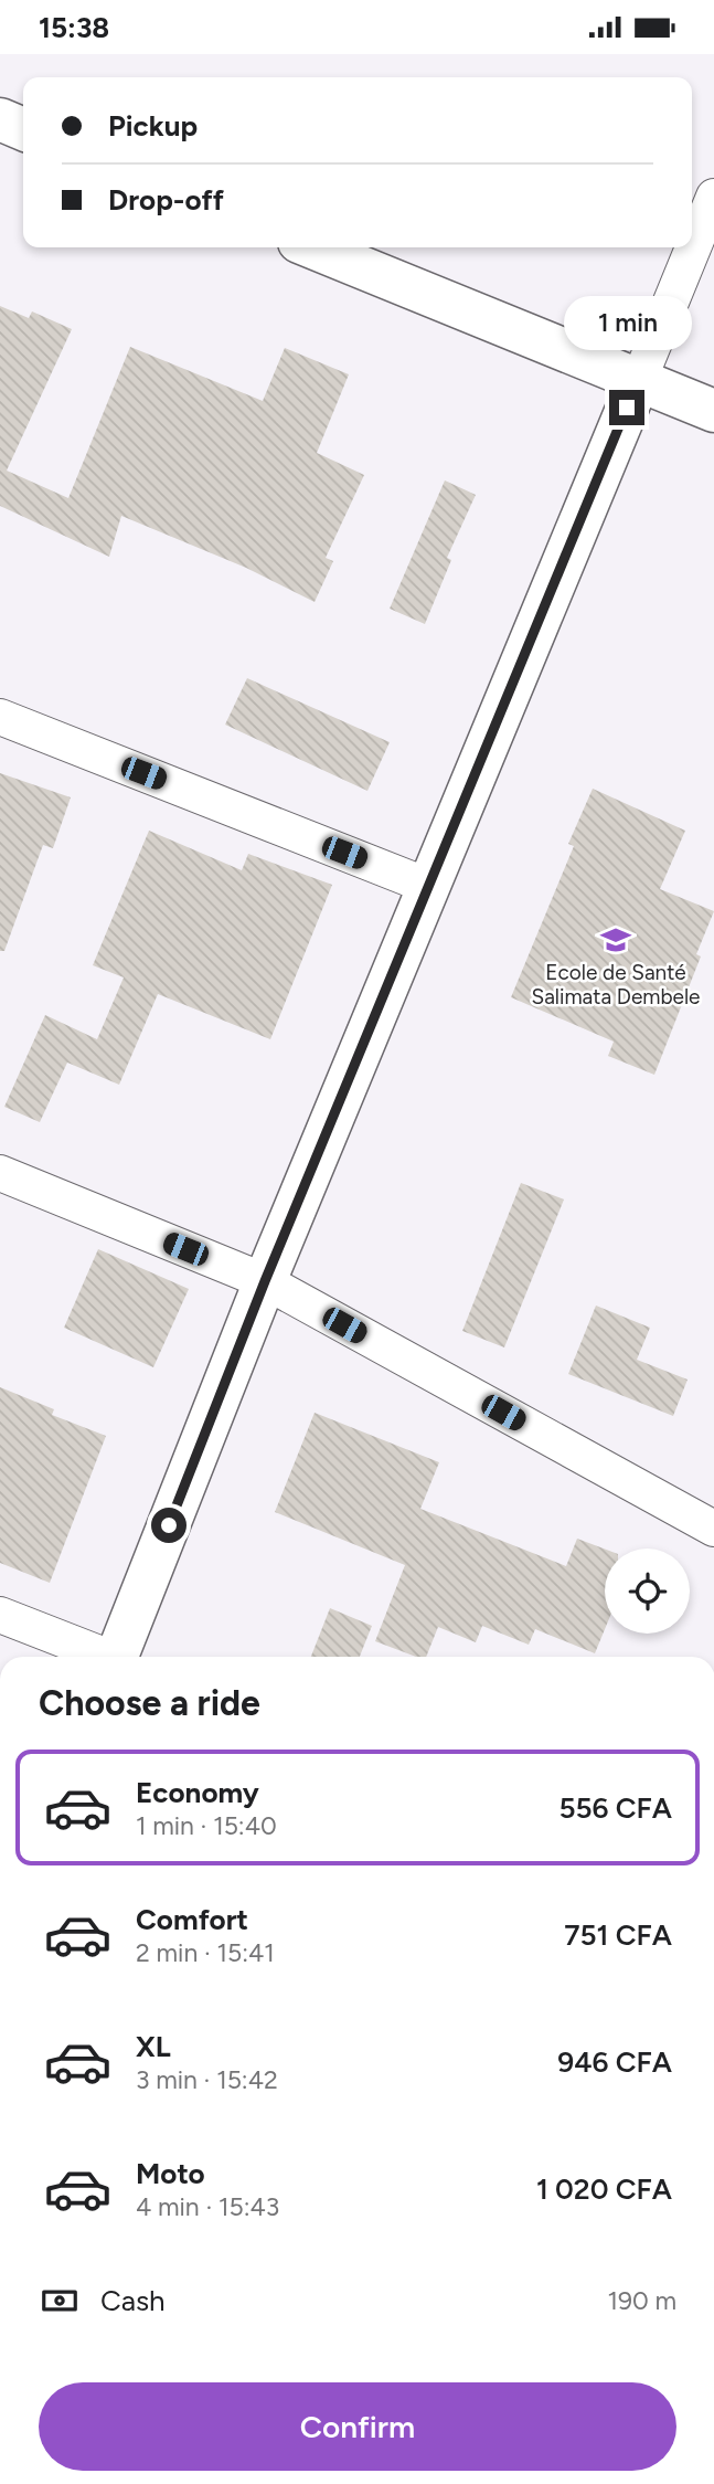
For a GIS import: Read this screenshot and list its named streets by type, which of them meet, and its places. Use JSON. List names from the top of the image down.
{
  "places": {
    "school or university": ["Ecole de Santé Salimata Dembele"]
  },
  "page": {
    "status": "15:38",
    "banner": ["Pickup", "Drop-off"],
    "bubble": "1 min",
    "heading": "Choose a ride",
    "list": [
      {
        "name": "Economy",
        "note": "1 min · 15:40",
        "value": "556 CFA"
      },
      {
        "name": "Comfort",
        "note": "2 min · 15:41",
        "value": "751 CFA"
      },
      {
        "name": "XL",
        "note": "3 min · 15:42",
        "value": "946 CFA"
      },
      {
        "name": "Moto",
        "note": "4 min · 15:43",
        "value": "1 020 CFA"
      }
    ],
    "pay": ["Cash", "190 m"],
    "buttons": "Confirm"
  }
}
